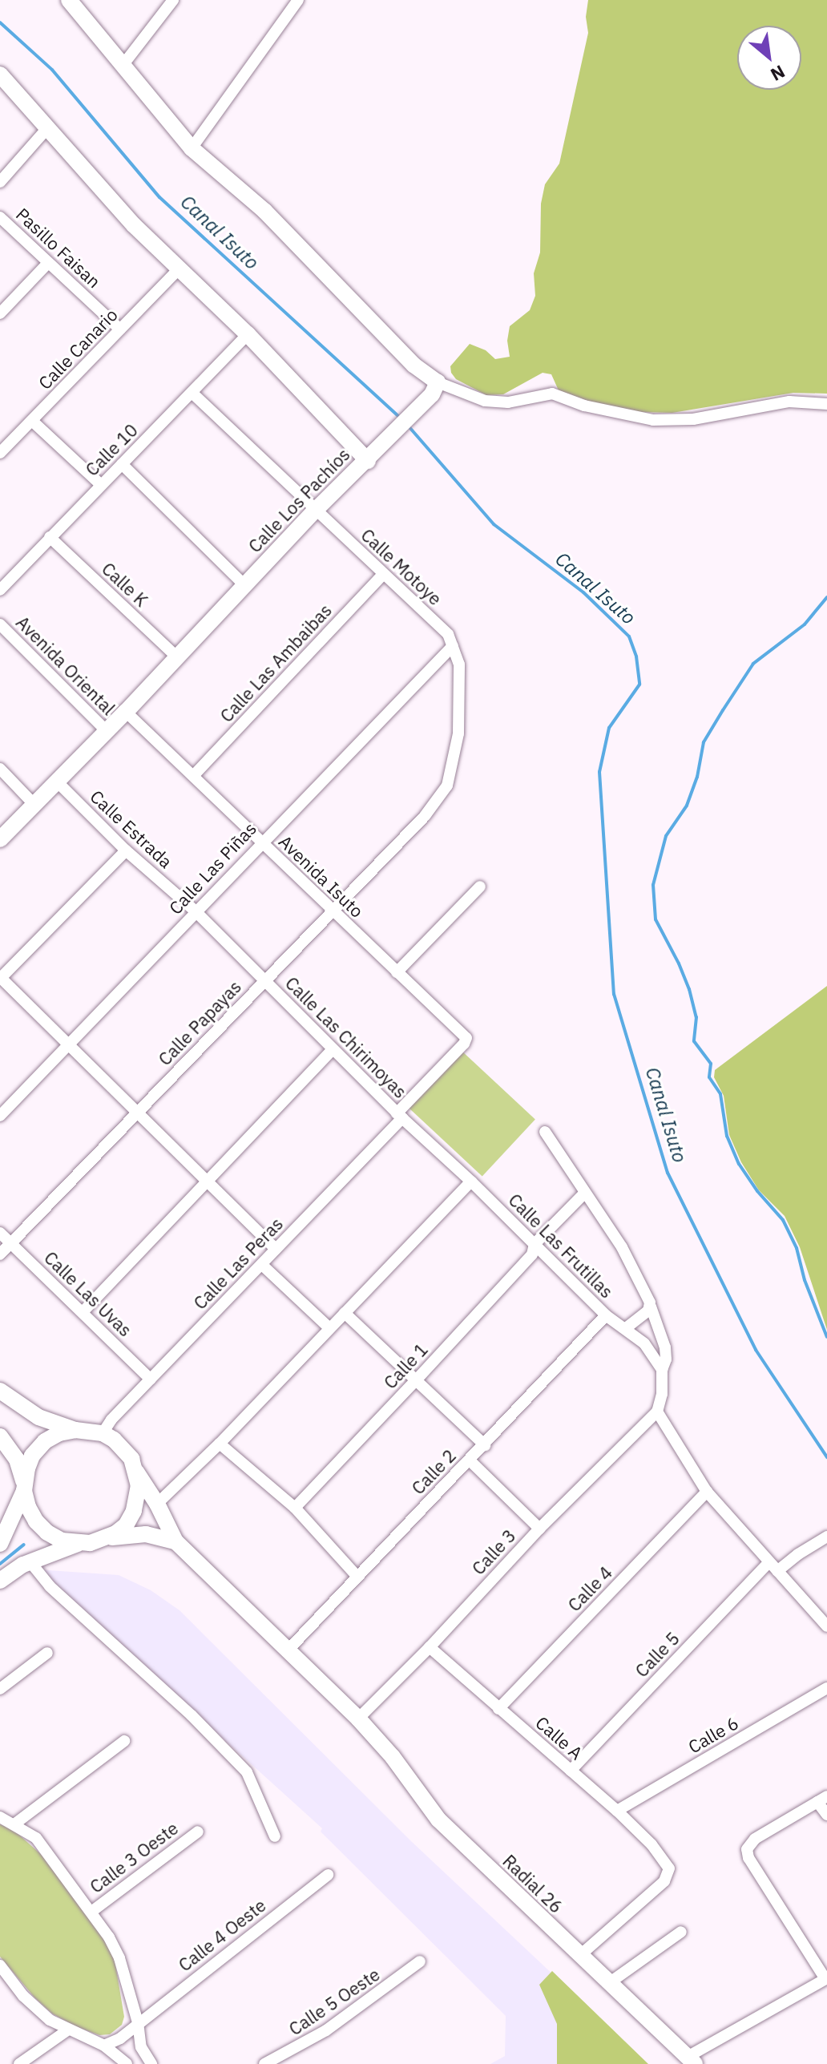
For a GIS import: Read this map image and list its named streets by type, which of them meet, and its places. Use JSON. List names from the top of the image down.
{
  "streets": {
    "street": [
      "Pasillo Faisan",
      "Calle Canario",
      "Calle 10",
      "Calle Los Pachíos",
      "Calle Motoye",
      "Calle K",
      "Calle Las Ambaibas",
      "Avenida Oriental",
      "Calle Estrada",
      "Calle Las Piñas",
      "Avenida Isuto",
      "Calle Papayas",
      "Calle Las Chirimoyas",
      "Calle Las Frutillas",
      "Calle Las Peras",
      "Calle Las Uvas",
      "Calle 1",
      "Calle 2",
      "Calle 3",
      "Calle 4",
      "Calle 5",
      "Calle 6",
      "Calle A",
      "Calle 3 Oeste",
      "Radial 26",
      "Calle 4 Oeste",
      "Calle 5 Oeste"
    ]
  },
  "crossings": [
    ["Pasillo Faisan", "Calle Canario"],
    ["Calle Canario", "Calle Los Pachíos"],
    ["Calle 10", "Calle Los Pachíos"],
    ["Calle 10", "Calle Motoye"],
    ["Calle 10", "Calle K"],
    ["Calle Los Pachíos", "Calle Motoye"],
    ["Calle Los Pachíos", "Calle K"],
    ["Calle Los Pachíos", "Avenida Oriental"],
    ["Calle Los Pachíos", "Calle Estrada"],
    ["Calle Los Pachíos", "Avenida Isuto"],
    ["Calle Motoye", "Calle Las Ambaibas"],
    ["Calle Motoye", "Calle Las Piñas"],
    ["Calle Motoye", "Calle Papayas"],
    ["Calle Las Ambaibas", "Avenida Isuto"],
    ["Calle Estrada", "Calle Las Piñas"],
    ["Calle Estrada", "Calle Papayas"],
    ["Calle Estrada", "Calle Las Chirimoyas"],
    ["Calle Las Piñas", "Avenida Isuto"],
    ["Avenida Isuto", "Calle Papayas"],
    ["Avenida Isuto", "Calle Las Peras"],
    ["Calle Papayas", "Calle Las Chirimoyas"],
    ["Calle Papayas", "Calle Las Uvas"],
    ["Calle Las Chirimoyas", "Calle Las Frutillas"],
    ["Calle Las Chirimoyas", "Calle Las Peras"],
    ["Calle Las Frutillas", "Calle Las Peras"],
    ["Calle Las Frutillas", "Calle 1"],
    ["Calle Las Frutillas", "Calle 2"],
    ["Calle Las Peras", "Calle Las Uvas"],
    ["Calle 2", "Radial 26"],
    ["Calle 3", "Calle A"],
    ["Calle 3", "Radial 26"],
    ["Calle 4", "Calle A"],
    ["Calle 5", "Calle A"],
    ["Calle 6", "Calle A"],
    ["Calle A", "Radial 26"]
  ],
  "water": ["Canal Isuto"],
  "north": "bottom right"
}
